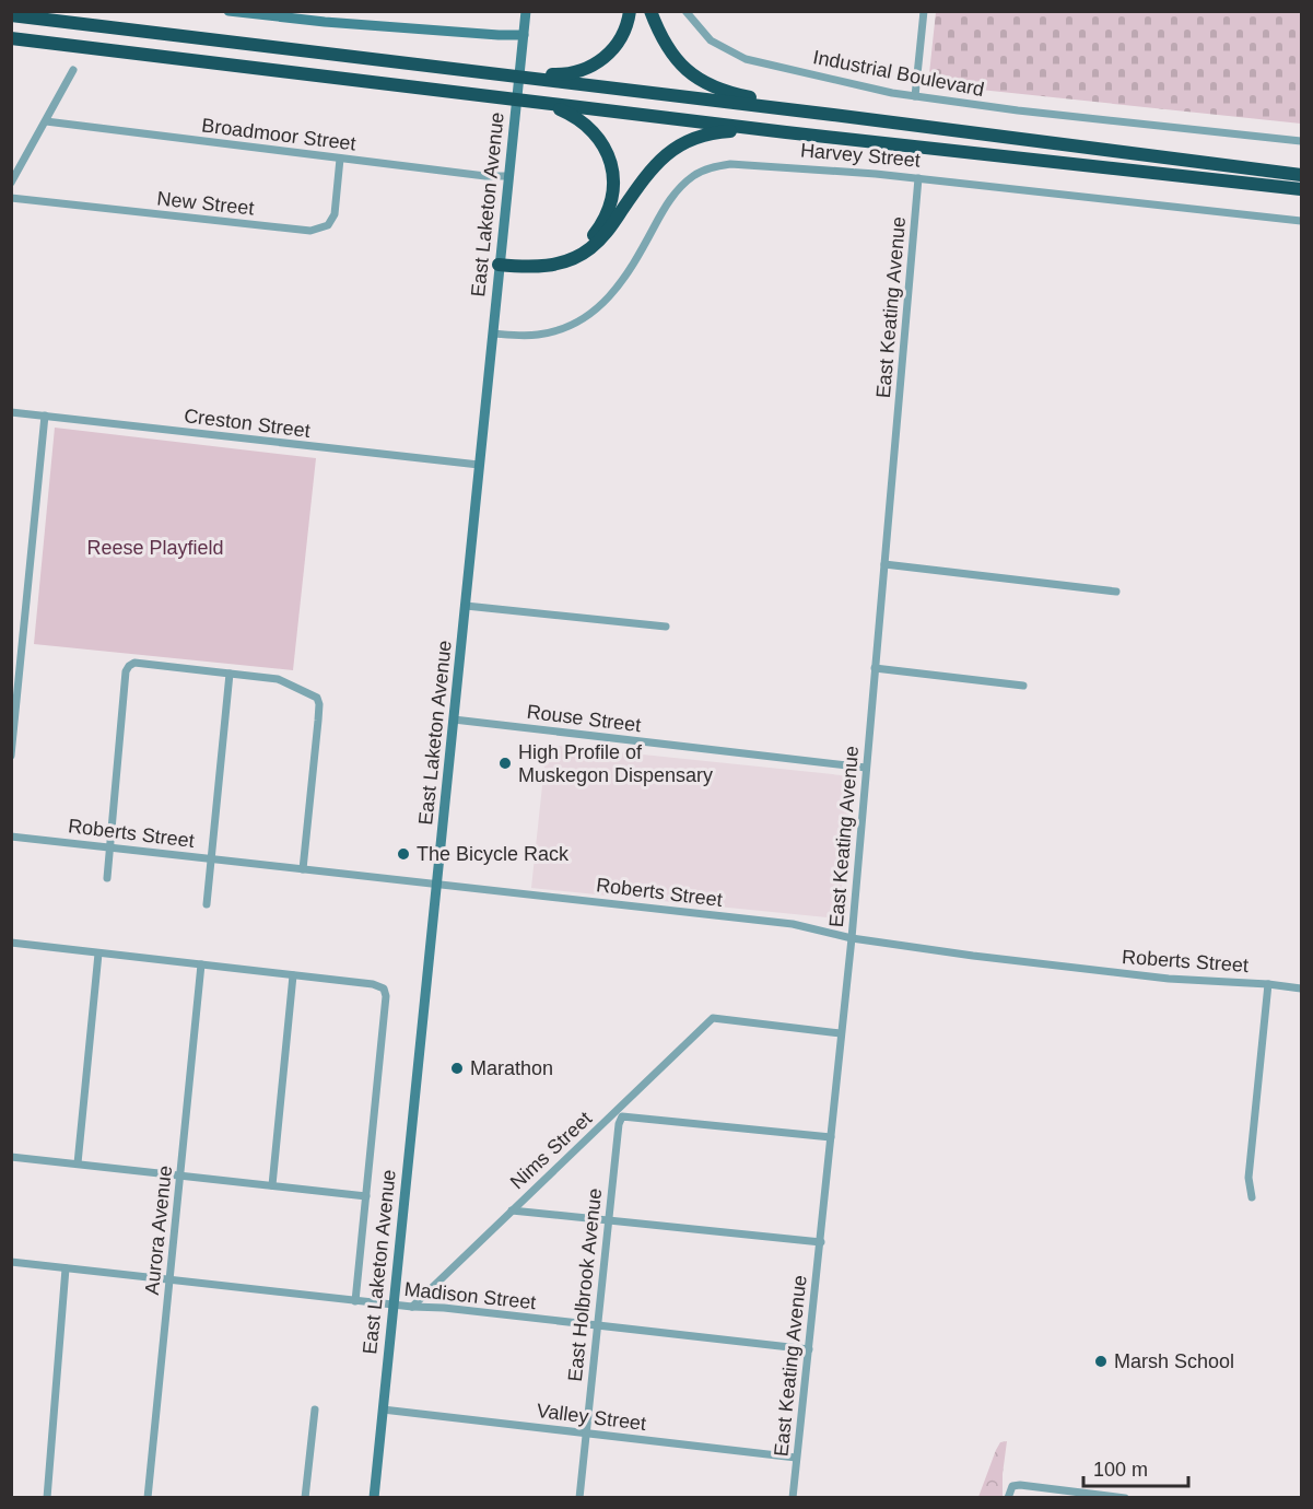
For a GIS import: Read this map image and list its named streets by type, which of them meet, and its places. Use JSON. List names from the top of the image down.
{
  "streets": {
    "main road": ["East Laketon Avenue"],
    "street": [
      "Industrial Boulevard",
      "Broadmoor Street",
      "Harvey Street",
      "New Street",
      "East Keating Avenue",
      "Creston Street",
      "Rouse Street",
      "Roberts Street",
      "Nims Street",
      "Aurora Avenue",
      "East Holbrook Avenue",
      "Madison Street",
      "Valley Street"
    ]
  },
  "crossings": [
    ["Broadmoor Street", "New Street"],
    ["Broadmoor Street", "East Laketon Avenue"],
    ["Harvey Street", "East Laketon Avenue"],
    ["Harvey Street", "East Keating Avenue"],
    ["East Laketon Avenue", "Creston Street"],
    ["East Laketon Avenue", "Rouse Street"],
    ["East Laketon Avenue", "Roberts Street"],
    ["East Laketon Avenue", "Madison Street"],
    ["East Laketon Avenue", "Valley Street"],
    ["East Keating Avenue", "Rouse Street"],
    ["East Keating Avenue", "Roberts Street"],
    ["East Keating Avenue", "Nims Street"],
    ["East Keating Avenue", "East Holbrook Avenue"],
    ["East Keating Avenue", "Madison Street"],
    ["East Keating Avenue", "Valley Street"],
    ["Nims Street", "Madison Street"],
    ["Aurora Avenue", "Madison Street"],
    ["East Holbrook Avenue", "Madison Street"],
    ["East Holbrook Avenue", "Valley Street"]
  ],
  "parks": ["Reese Playfield"],
  "places": [
    "High Profile of Muskegon Dispensary",
    "The Bicycle Rack",
    "Marathon",
    "Marsh School"
  ],
  "scale_bar": "100 m"
}
